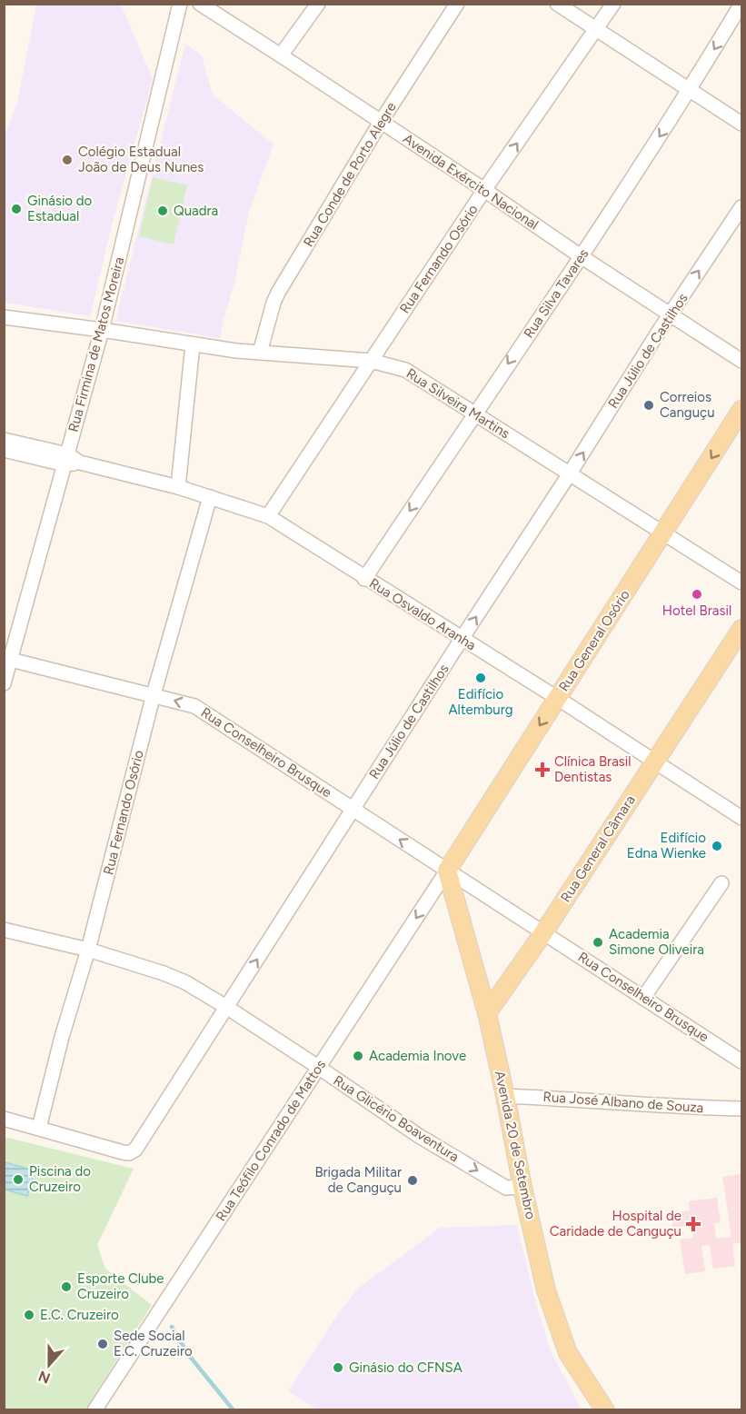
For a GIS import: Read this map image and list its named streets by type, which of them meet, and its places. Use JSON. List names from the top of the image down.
{
  "streets": {
    "main road": ["Rua General Osório", "Rua General Câmara", "Avenida 20 de Setembro"],
    "street": [
      "Rua Conde de Porto Alegre",
      "Avenida Exército Nacional",
      "Rua Fernando Osório",
      "Rua Silva Tavares",
      "Rua Firmina de Matos Moreira",
      "Rua Júlio de Castilhos",
      "Rua Silveira Martins",
      "Rua Osvaldo Aranha",
      "Rua Conselheiro Brusque",
      "Rua José Albano de Souza",
      "Rua Glicério Boaventura",
      "Rua Teófilo Conrado de Mattos"
    ]
  },
  "crossings": [
    ["Rua Conde de Porto Alegre", "Avenida Exército Nacional"],
    ["Rua Conde de Porto Alegre", "Rua Silveira Martins"],
    ["Avenida Exército Nacional", "Rua Fernando Osório"],
    ["Avenida Exército Nacional", "Rua Silva Tavares"],
    ["Avenida Exército Nacional", "Rua Júlio de Castilhos"],
    ["Rua Fernando Osório", "Rua Júlio de Castilhos"],
    ["Rua Fernando Osório", "Rua Silveira Martins"],
    ["Rua Fernando Osório", "Rua Osvaldo Aranha"],
    ["Rua Fernando Osório", "Rua Conselheiro Brusque"],
    ["Rua Fernando Osório", "Rua Glicério Boaventura"],
    ["Rua Silva Tavares", "Rua Silveira Martins"],
    ["Rua Silva Tavares", "Rua Osvaldo Aranha"],
    ["Rua Firmina de Matos Moreira", "Rua Silveira Martins"],
    ["Rua Firmina de Matos Moreira", "Rua Osvaldo Aranha"],
    ["Rua Firmina de Matos Moreira", "Rua Conselheiro Brusque"],
    ["Rua Júlio de Castilhos", "Rua Silveira Martins"],
    ["Rua Júlio de Castilhos", "Rua Osvaldo Aranha"],
    ["Rua Júlio de Castilhos", "Rua Conselheiro Brusque"],
    ["Rua Júlio de Castilhos", "Rua Glicério Boaventura"],
    ["Rua Silveira Martins", "Rua General Osório"],
    ["Rua Osvaldo Aranha", "Rua General Osório"],
    ["Rua Osvaldo Aranha", "Rua General Câmara"],
    ["Rua General Osório", "Rua Conselheiro Brusque"],
    ["Rua General Osório", "Rua Teófilo Conrado de Mattos"],
    ["Rua General Osório", "Avenida 20 de Setembro"],
    ["Rua Conselheiro Brusque", "Rua General Câmara"],
    ["Rua Conselheiro Brusque", "Rua Teófilo Conrado de Mattos"],
    ["Rua Conselheiro Brusque", "Avenida 20 de Setembro"],
    ["Rua General Câmara", "Avenida 20 de Setembro"],
    ["Rua José Albano de Souza", "Avenida 20 de Setembro"],
    ["Rua Glicério Boaventura", "Rua Teófilo Conrado de Mattos"],
    ["Rua Glicério Boaventura", "Avenida 20 de Setembro"],
    ["Rua Teófilo Conrado de Mattos", "Avenida 20 de Setembro"]
  ],
  "one_way": [
    "Rua Silva Tavares",
    "Rua Júlio de Castilhos",
    "Rua General Osório",
    "Rua Conselheiro Brusque",
    "Rua Glicério Boaventura",
    "Rua Teófilo Conrado de Mattos"
  ],
  "places": {
    "other": [
      "Colégio Estadual João de Deus Nunes",
      "Ginásio do Estadual",
      "Quadra",
      "Correios Canguçu",
      "Hotel Brasil",
      "Edifício Altemburg",
      "Edifício Edna Wienke",
      "Academia Simone Oliveira",
      "Academia Inove",
      "Piscina do Cruzeiro",
      "Brigada Militar de Canguçu",
      "Esporte Clube Cruzeiro",
      "E.C. Cruzeiro",
      "Sede Social E.C. Cruzeiro",
      "Ginásio do CFNSA"
    ],
    "health": ["Clínica Brasil Dentistas", "Hospital de Caridade de Canguçu"]
  },
  "north": "bottom"
}
